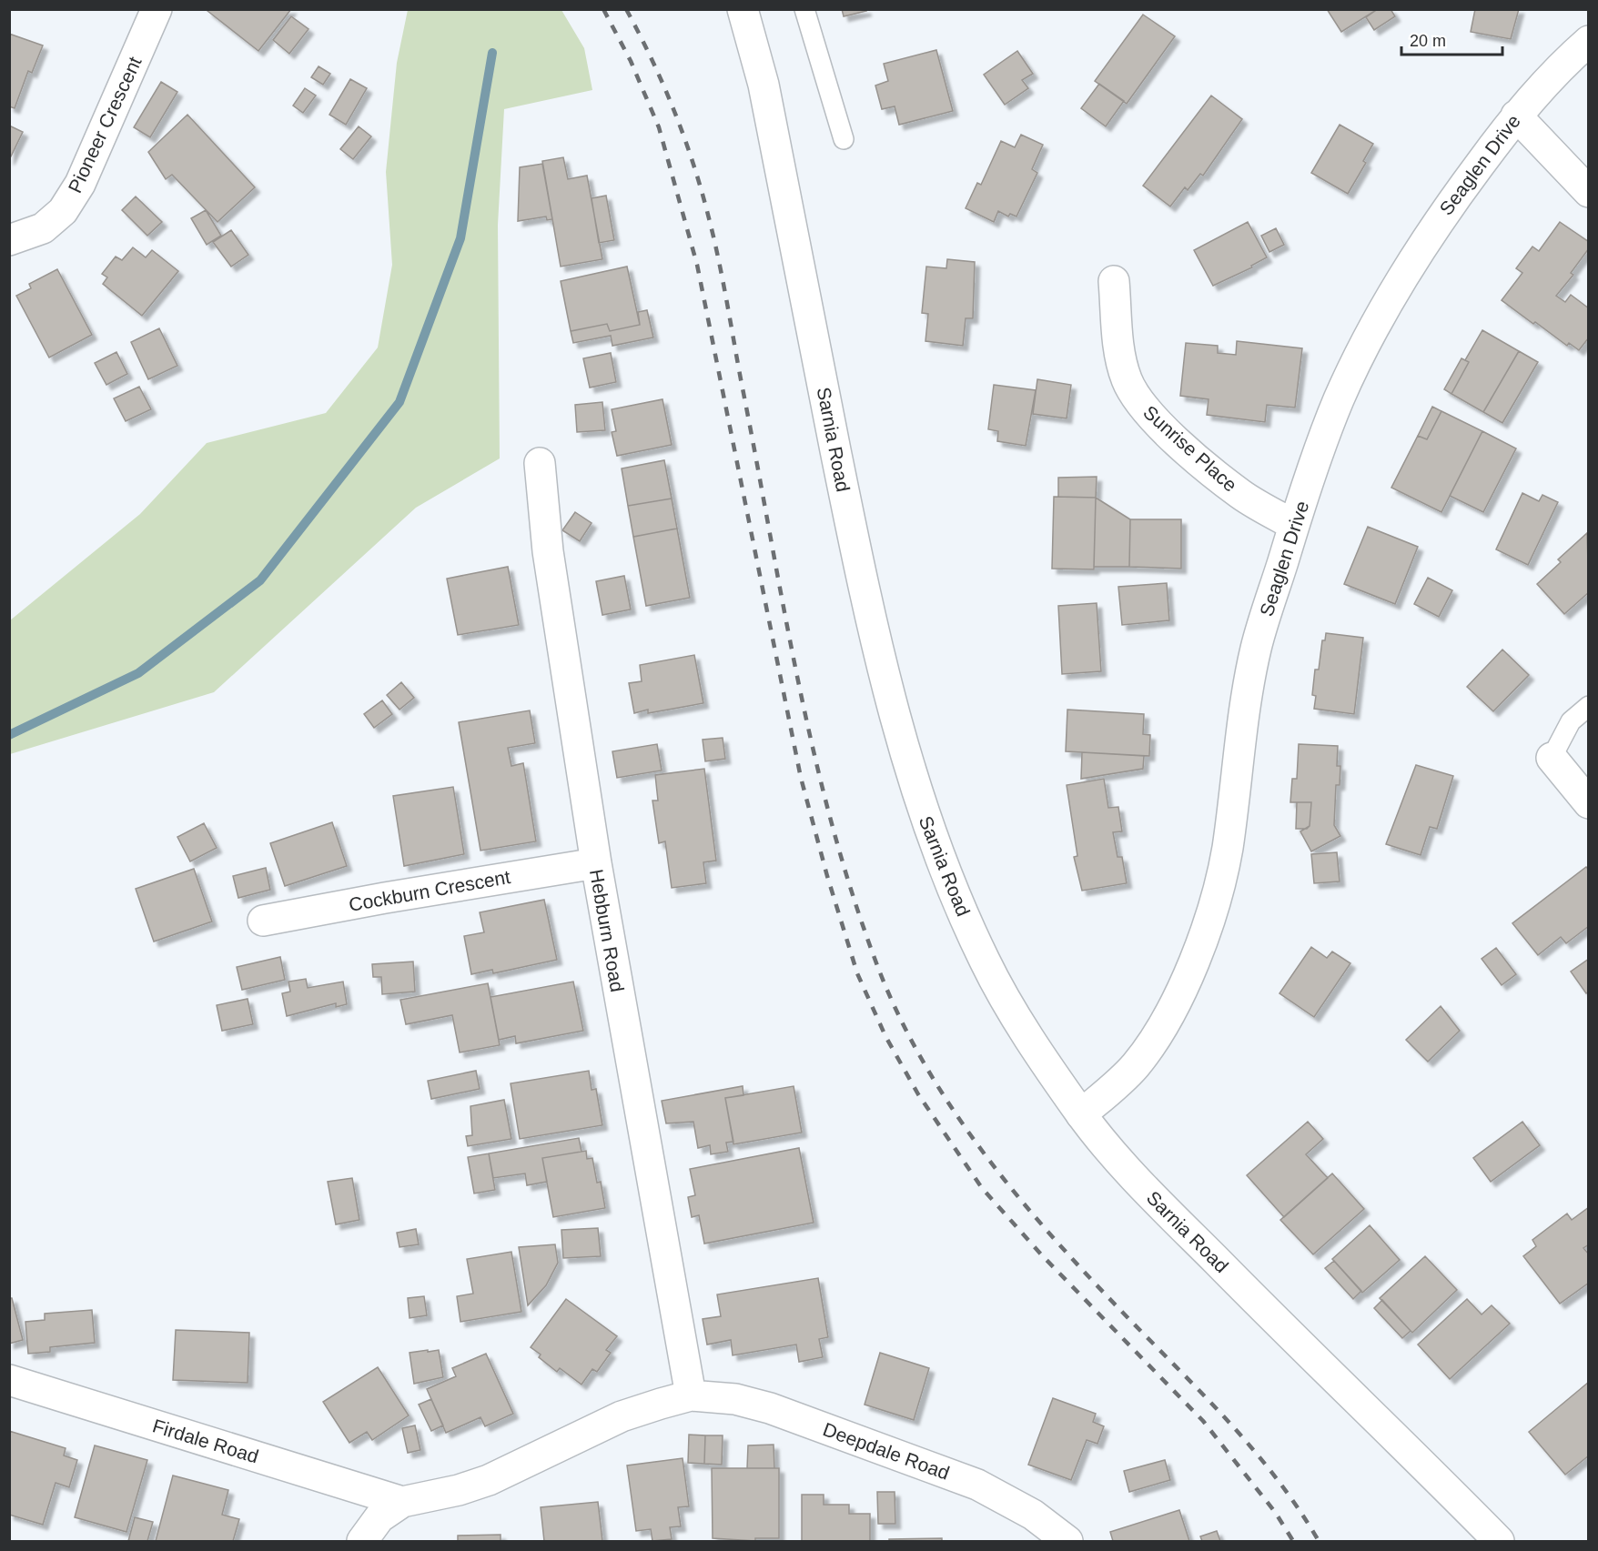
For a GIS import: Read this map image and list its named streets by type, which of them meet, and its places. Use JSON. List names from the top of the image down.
{
  "streets": {
    "street": [
      "Pioneer Crescent",
      "Seaglen Drive",
      "Sarnia Road",
      "Sunrise Place",
      "Cockburn Crescent",
      "Hebburn Road",
      "Firdale Road",
      "Deepdale Road"
    ]
  },
  "crossings": [
    ["Seaglen Drive", "Sarnia Road"],
    ["Seaglen Drive", "Sunrise Place"],
    ["Cockburn Crescent", "Hebburn Road"],
    ["Hebburn Road", "Firdale Road"],
    ["Hebburn Road", "Deepdale Road"],
    ["Firdale Road", "Deepdale Road"]
  ],
  "scale_bar": "20 m"
}
